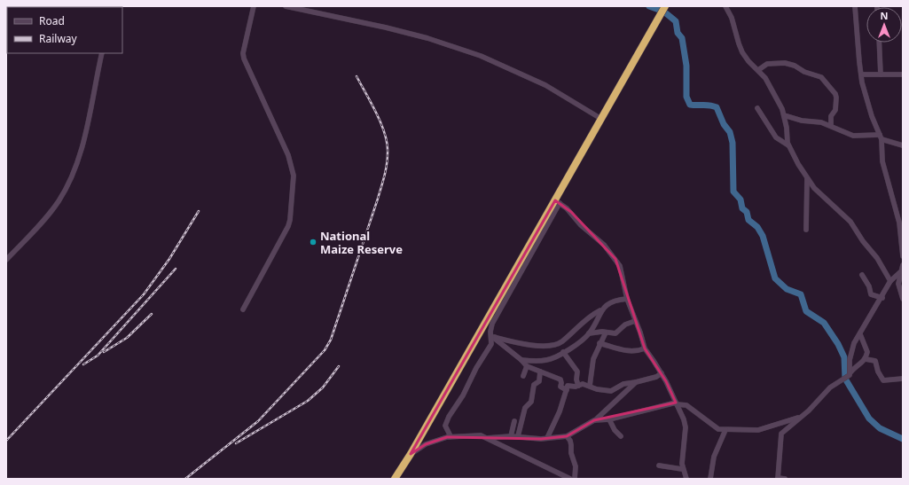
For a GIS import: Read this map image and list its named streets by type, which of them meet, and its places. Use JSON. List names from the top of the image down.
{
  "places": ["National Maize Reserve"],
  "legend": ["Road", "Railway"],
  "north": "top"
}
